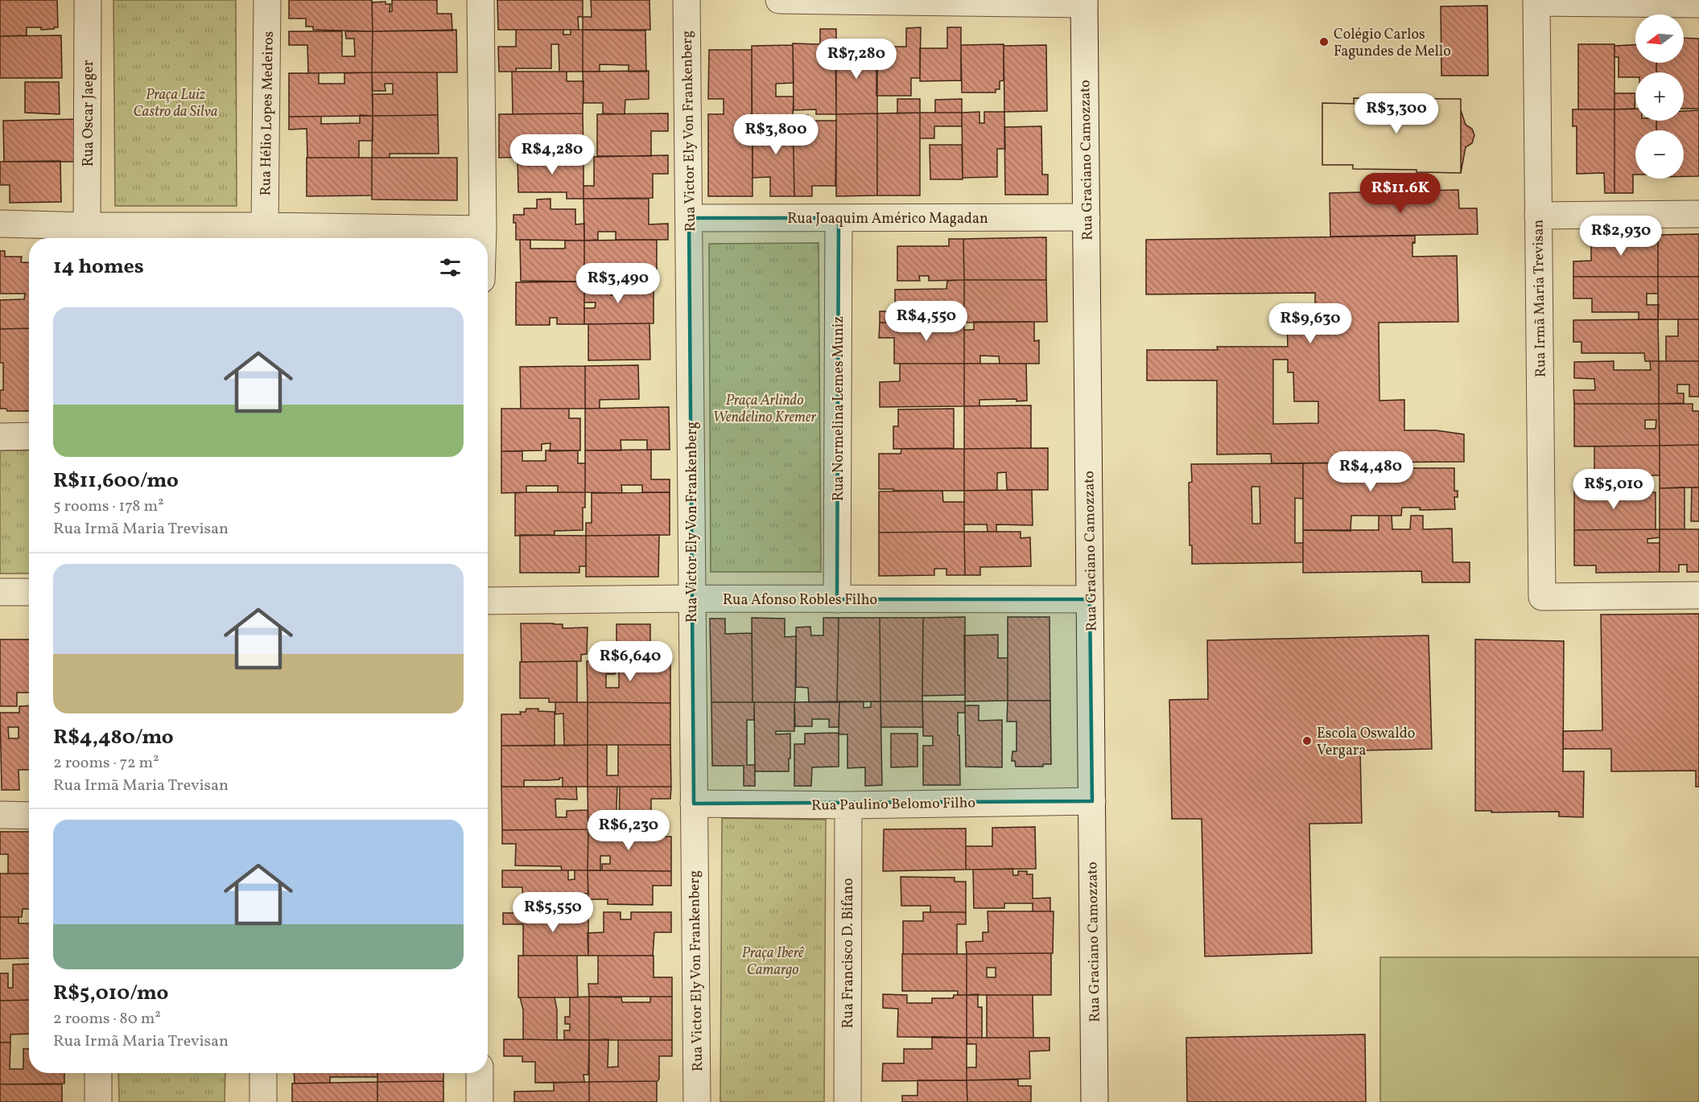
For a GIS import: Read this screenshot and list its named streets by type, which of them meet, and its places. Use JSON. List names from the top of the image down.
{
  "streets": {
    "street": [
      "Rua Oscar Jaeger",
      "Rua Hélio Lopes Medeiros",
      "Rua Victor Ely Von Frankenberg",
      "Rua Graciano Camozzato",
      "Rua Joaquim Américo Magadan",
      "Rua Irmã Maria Trevisan",
      "Rua Normelina Lemes Muniz",
      "Rua Afonso Robles Filho",
      "Rua Paulino Belomo Filho",
      "Rua Francisco D. Bifano"
    ]
  },
  "crossings": [
    ["Rua Victor Ely Von Frankenberg", "Rua Joaquim Américo Magadan"],
    ["Rua Victor Ely Von Frankenberg", "Rua Afonso Robles Filho"],
    ["Rua Victor Ely Von Frankenberg", "Rua Paulino Belomo Filho"],
    ["Rua Graciano Camozzato", "Rua Joaquim Américo Magadan"],
    ["Rua Graciano Camozzato", "Rua Afonso Robles Filho"],
    ["Rua Graciano Camozzato", "Rua Paulino Belomo Filho"],
    ["Rua Joaquim Américo Magadan", "Rua Normelina Lemes Muniz"],
    ["Rua Normelina Lemes Muniz", "Rua Afonso Robles Filho"],
    ["Rua Paulino Belomo Filho", "Rua Francisco D. Bifano"]
  ],
  "parks": ["Praça Luiz Castro da Silva", "Praça Arlindo Wendelino Kremer", "Praça Iberê Camargo"],
  "places": ["Colégio Carlos Fagundes de Mello", "Escola Oswaldo Vergara"],
  "north": "left",
  "page": {
    "map_buttons": ["+", "−"],
    "price": [
      "R$7,280",
      "R$3,300",
      "R$3,800",
      "R$4,280",
      "R$11.6K",
      "R$2,930",
      "R$3,490",
      "R$4,550",
      "R$9,630",
      "R$4,480",
      "R$5,010",
      "R$6,640",
      "R$6,230",
      "R$5,550"
    ],
    "heading": "14 homes",
    "list": [
      {
        "name": "R$11,600/mo",
        "note": "5 rooms · 178 m² · Rua Irmã Maria Trevisan"
      },
      {
        "name": "R$4,480/mo",
        "note": "2 rooms · 72 m² · Rua Irmã Maria Trevisan"
      },
      {
        "name": "R$5,010/mo",
        "note": "2 rooms · 80 m² · Rua Irmã Maria Trevisan"
      }
    ]
  }
}
